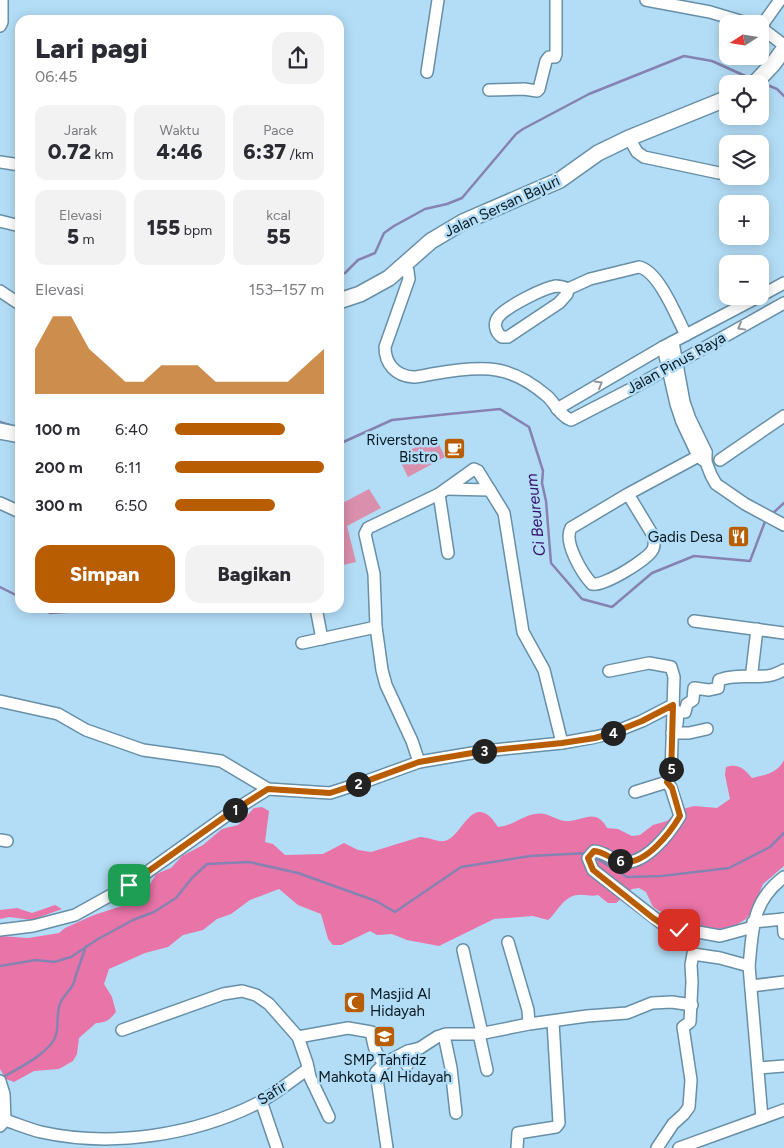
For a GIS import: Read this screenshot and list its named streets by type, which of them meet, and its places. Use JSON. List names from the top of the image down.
{
  "streets": {
    "main road": ["Jalan Sersan Bajuri"],
    "street": ["Jalan Pinus Raya", "Safir"]
  },
  "water": ["Ci Beureum"],
  "places": {
    "cafe": ["Riverstone Bistro"],
    "restaurant": ["Gadis Desa"],
    "mosque": ["Masjid Al Hidayah"],
    "school or university": ["SMP Tahfidz Mahkota Al Hidayah"]
  },
  "north": "left",
  "page": {
    "map_buttons": ["+", "−"],
    "heading": ["Lari pagi", "06:45"],
    "stats": [
      ["Jarak", "0.72 km"],
      ["Waktu", "4:46"],
      ["Pace", "6:37 /km"],
      ["Elevasi", "5 m"],
      ["155 bpm"],
      ["kcal", "55"]
    ],
    "chart": ["Elevasi", "153–157 m"],
    "list": [
      {
        "name": "100 m",
        "note": "6:40"
      },
      {
        "name": "200 m",
        "note": "6:11"
      },
      {
        "name": "300 m",
        "note": "6:50"
      }
    ],
    "buttons": ["Simpan", "Bagikan"],
    "pins": [
      "4",
      "3",
      "5",
      "2",
      "1",
      "6"
    ]
  }
}
